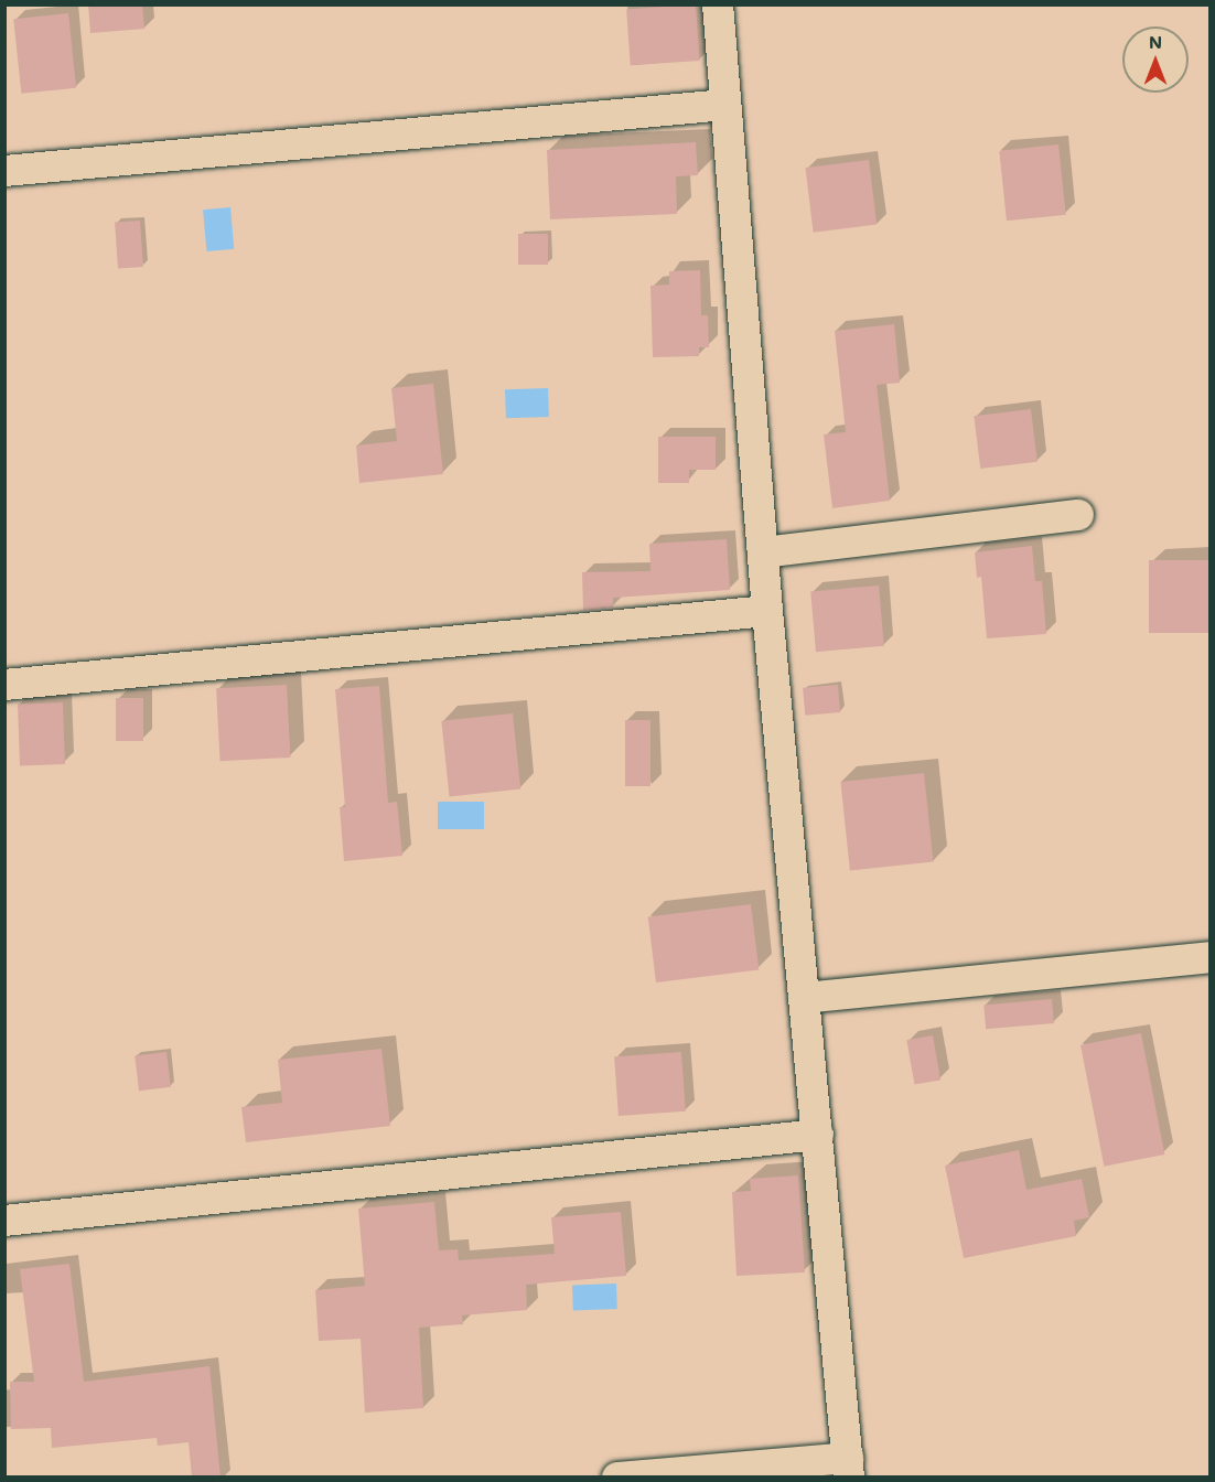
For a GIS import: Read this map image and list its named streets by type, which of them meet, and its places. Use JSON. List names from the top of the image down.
{
  "north": "top"
}
